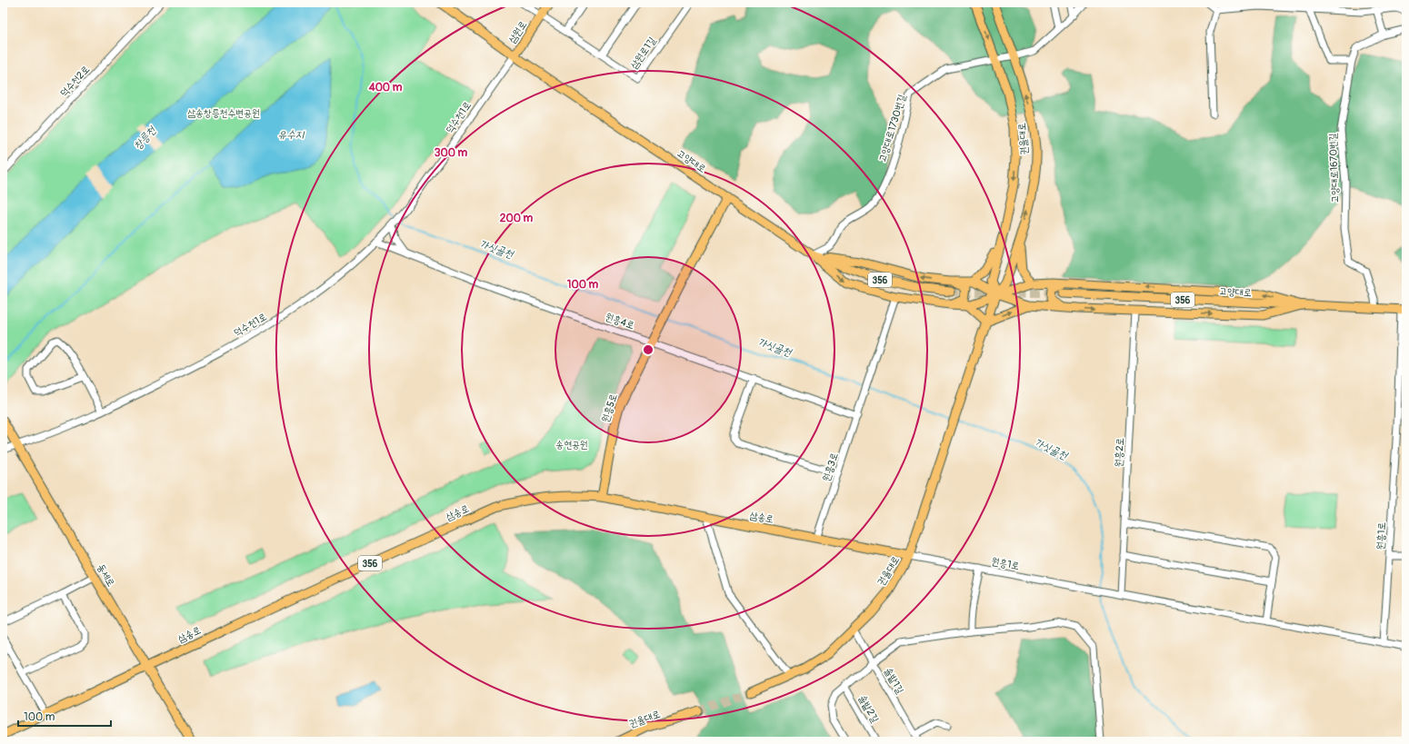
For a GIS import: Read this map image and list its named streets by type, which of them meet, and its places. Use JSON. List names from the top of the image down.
{
  "streets": {
    "main road": [
      "삼원로",
      "권율대로",
      "고양대로",
      "356",
      "원흥5로",
      "삼송로",
      "동세로"
    ],
    "street": [
      "삼원로1길",
      "덕수천2로",
      "덕수천1로",
      "고양대로1730번길",
      "고양대로1670번길",
      "원흥4로",
      "원흥2로",
      "원흥3로",
      "원흥1로",
      "솔밭1길",
      "솔밭2길"
    ]
  },
  "crossings": [
    ["삼원로", "삼원로1길"],
    ["삼원로", "덕수천1로"],
    ["삼원로", "고양대로"],
    ["덕수천1로", "고양대로"],
    ["덕수천1로", "원흥4로"],
    ["덕수천1로", "동세로"],
    ["고양대로1730번길", "권율대로"],
    ["고양대로1730번길", "고양대로"],
    ["권율대로", "삼송로"],
    ["권율대로", "원흥1로"],
    ["권율대로", "솔밭1길"],
    ["고양대로", "고양대로1670번길"],
    ["고양대로", "원흥5로"],
    ["고양대로", "원흥1로"],
    ["원흥4로", "원흥5로"],
    ["원흥4로", "원흥3로"],
    ["원흥5로", "삼송로"],
    ["원흥2로", "원흥1로"],
    ["원흥3로", "삼송로"],
    ["삼송로", "원흥1로"],
    ["삼송로", "동세로"]
  ],
  "water": ["유수지", "창릉천", "가싯골천"],
  "parks": ["삼송창릉천수변공원", "송현공원"],
  "scale_bar": "100 m",
  "rings": [
    "400 m",
    "300 m",
    "200 m",
    "100 m"
  ]
}
